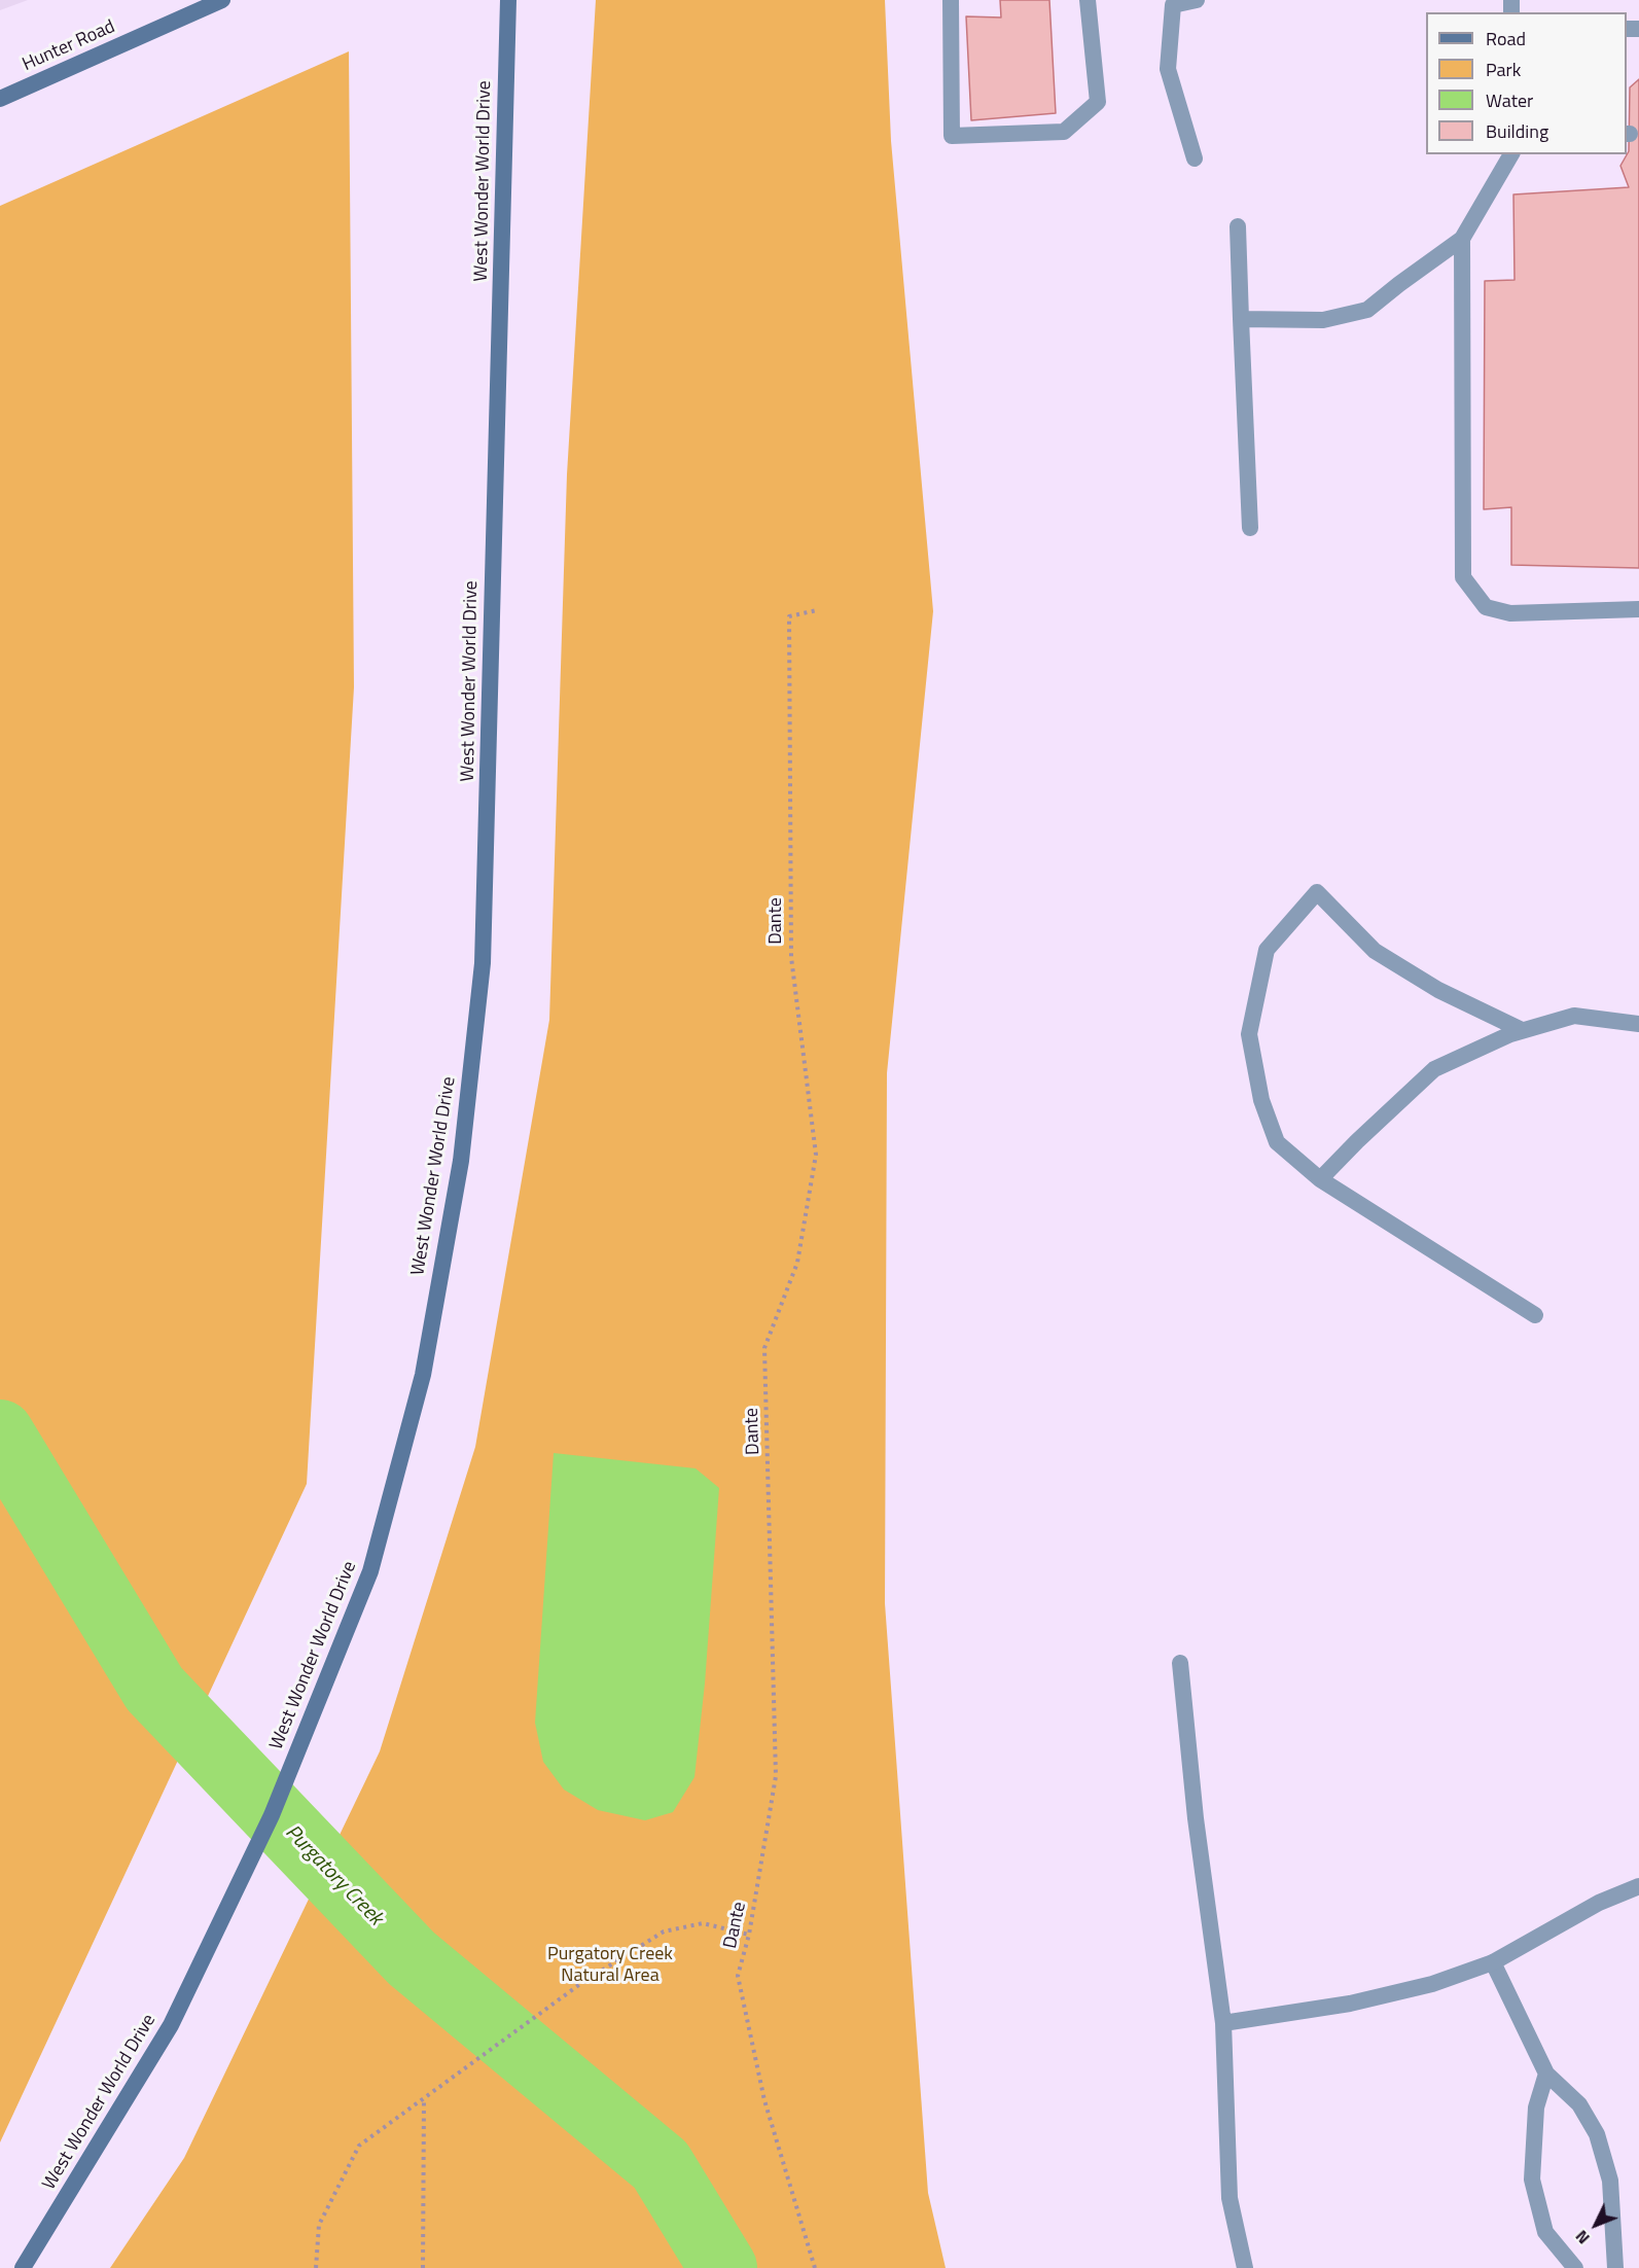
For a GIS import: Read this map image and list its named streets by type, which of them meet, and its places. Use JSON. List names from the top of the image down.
{
  "streets": {
    "main road": ["Hunter Road", "West Wonder World Drive"],
    "path": ["Dante"]
  },
  "water": ["Purgatory Creek"],
  "parks": ["Purgatory Creek Natural Area"],
  "legend": [
    "Road",
    "Park",
    "Water",
    "Building"
  ],
  "north": "bottom left"
}
